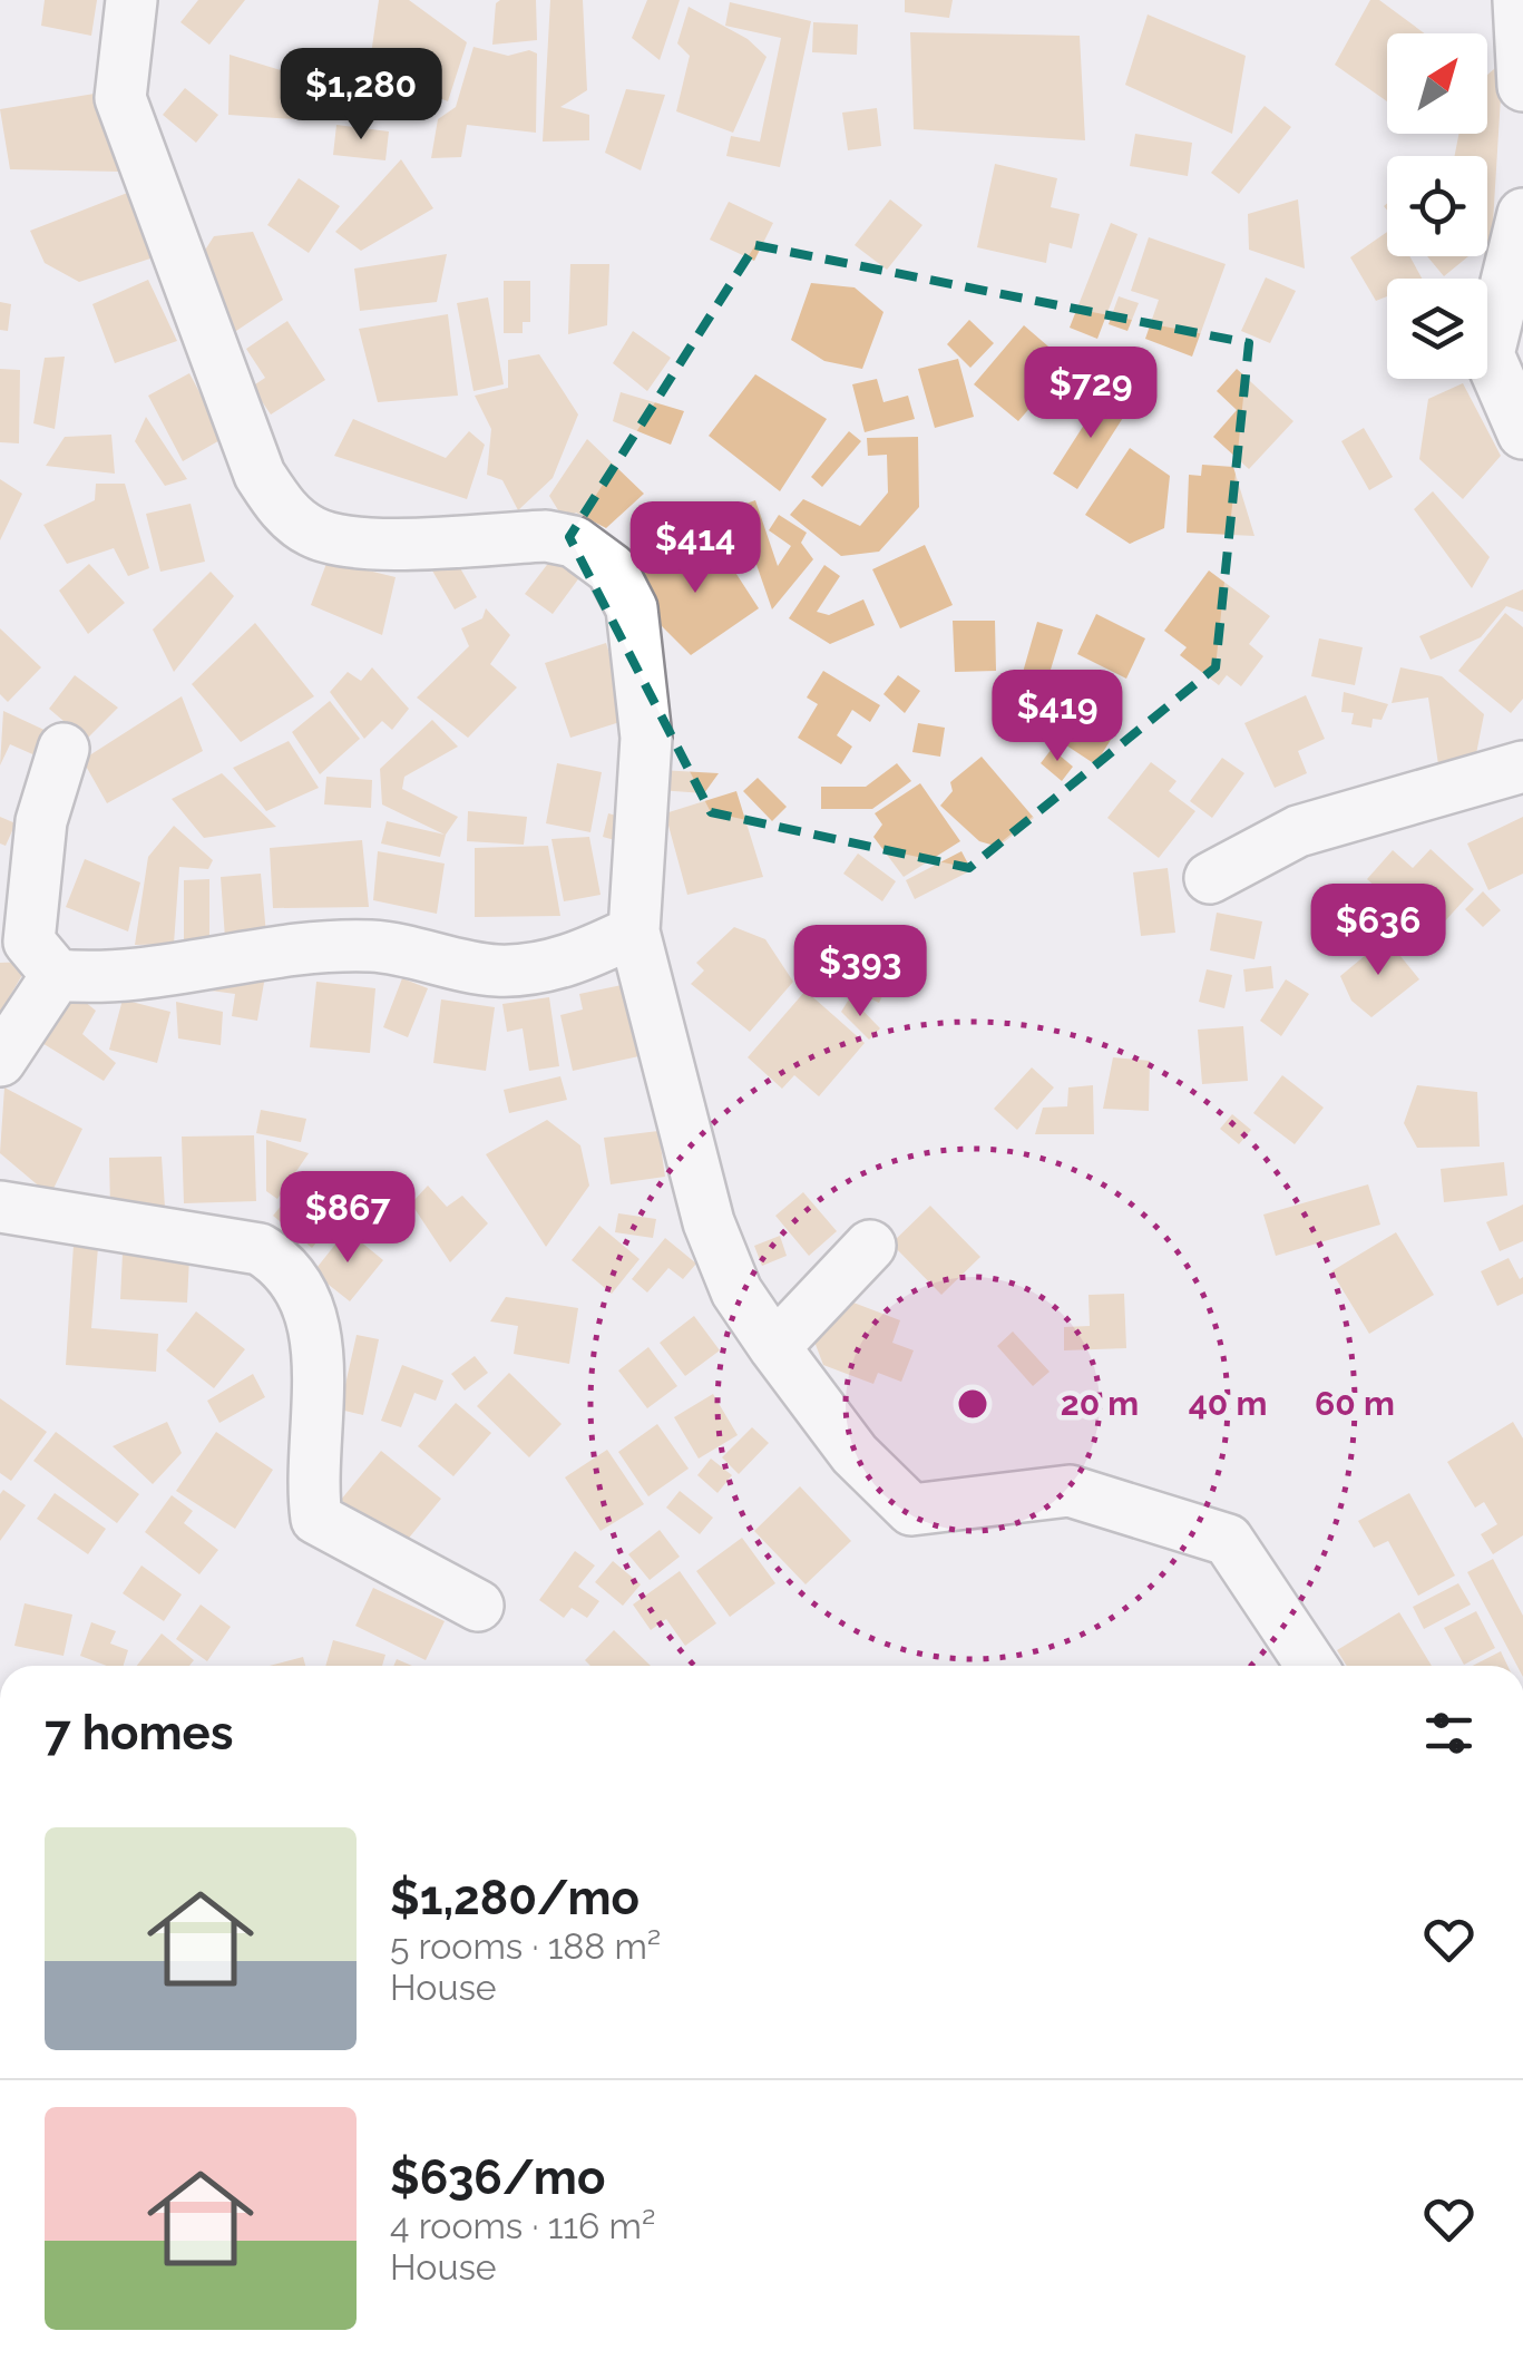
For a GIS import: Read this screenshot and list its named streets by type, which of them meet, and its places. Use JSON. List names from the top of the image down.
{
  "north": "top right",
  "page": {
    "price": [
      "$1,280",
      "$729",
      "$414",
      "$419",
      "$636",
      "$393",
      "$867"
    ],
    "heading": "7 homes",
    "list": [
      {
        "name": "$1,280/mo",
        "note": "5 rooms · 188 m² · House"
      },
      {
        "name": "$636/mo",
        "note": "4 rooms · 116 m² · House"
      }
    ]
  },
  "rings": ["20 m", "40 m", "60 m"]
}
